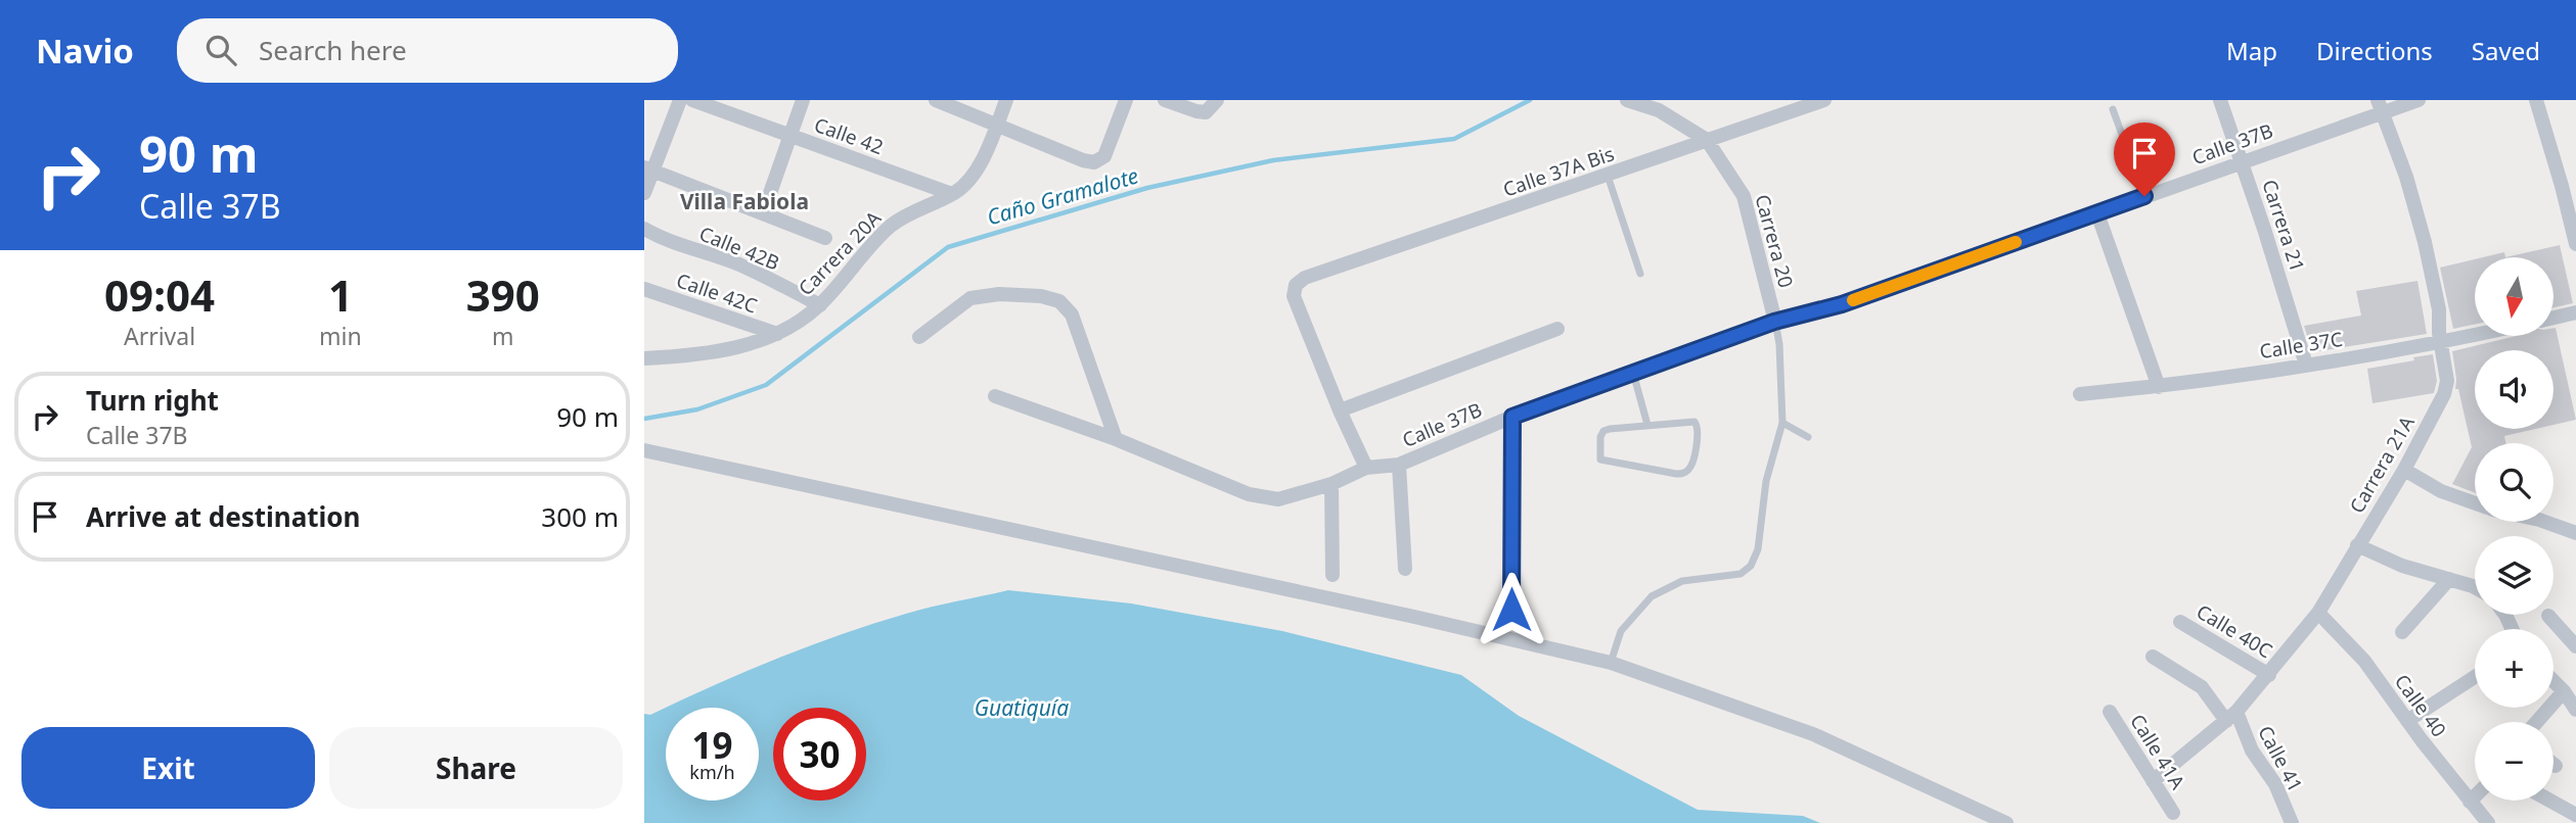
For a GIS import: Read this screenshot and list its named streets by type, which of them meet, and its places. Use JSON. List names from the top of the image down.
{
  "streets": {
    "street": [
      "Calle 42",
      "Calle 37B",
      "Calle 37A Bis",
      "Carrera 21",
      "Carrera 20",
      "Calle 42B",
      "Carrera 20A",
      "Calle 42C",
      "Calle 37C",
      "Carrera 21A",
      "Calle 40C",
      "Calle 40",
      "Calle 41A",
      "Calle 41"
    ]
  },
  "crossings": [
    ["Calle 42", "Carrera 20A"],
    ["Calle 37B", "Carrera 21"],
    ["Calle 37B", "Carrera 20"],
    ["Calle 37B", "Carrera 21A"],
    ["Calle 37A Bis", "Carrera 20"],
    ["Carrera 21", "Calle 37C"],
    ["Calle 42B", "Carrera 20A"],
    ["Carrera 20A", "Calle 42C"],
    ["Calle 37C", "Carrera 21A"],
    ["Carrera 21A", "Calle 40C"],
    ["Carrera 21A", "Calle 40"],
    ["Carrera 21A", "Calle 41A"],
    ["Carrera 21A", "Calle 41"]
  ],
  "districts": ["Villa Fabiola"],
  "water": ["Caño Gramalote", "Guatiquía"],
  "north": "bottom",
  "page": {
    "header": "Navio",
    "search": "Search here",
    "nav": ["Map", "Directions", "Saved"],
    "turn": ["90 m", "Calle 37B"],
    "eta": [
      "09:04",
      "Arrival",
      "1",
      "min",
      "390",
      "m"
    ],
    "map_buttons": ["+", "−"],
    "list": [
      {
        "name": "Turn right",
        "note": "Calle 37B",
        "value": "90 m"
      },
      {
        "name": "Arrive at destination",
        "value": "300 m"
      }
    ],
    "speed": "19 km/h",
    "limit": "30",
    "buttons": ["Exit", "Share"]
  }
}
